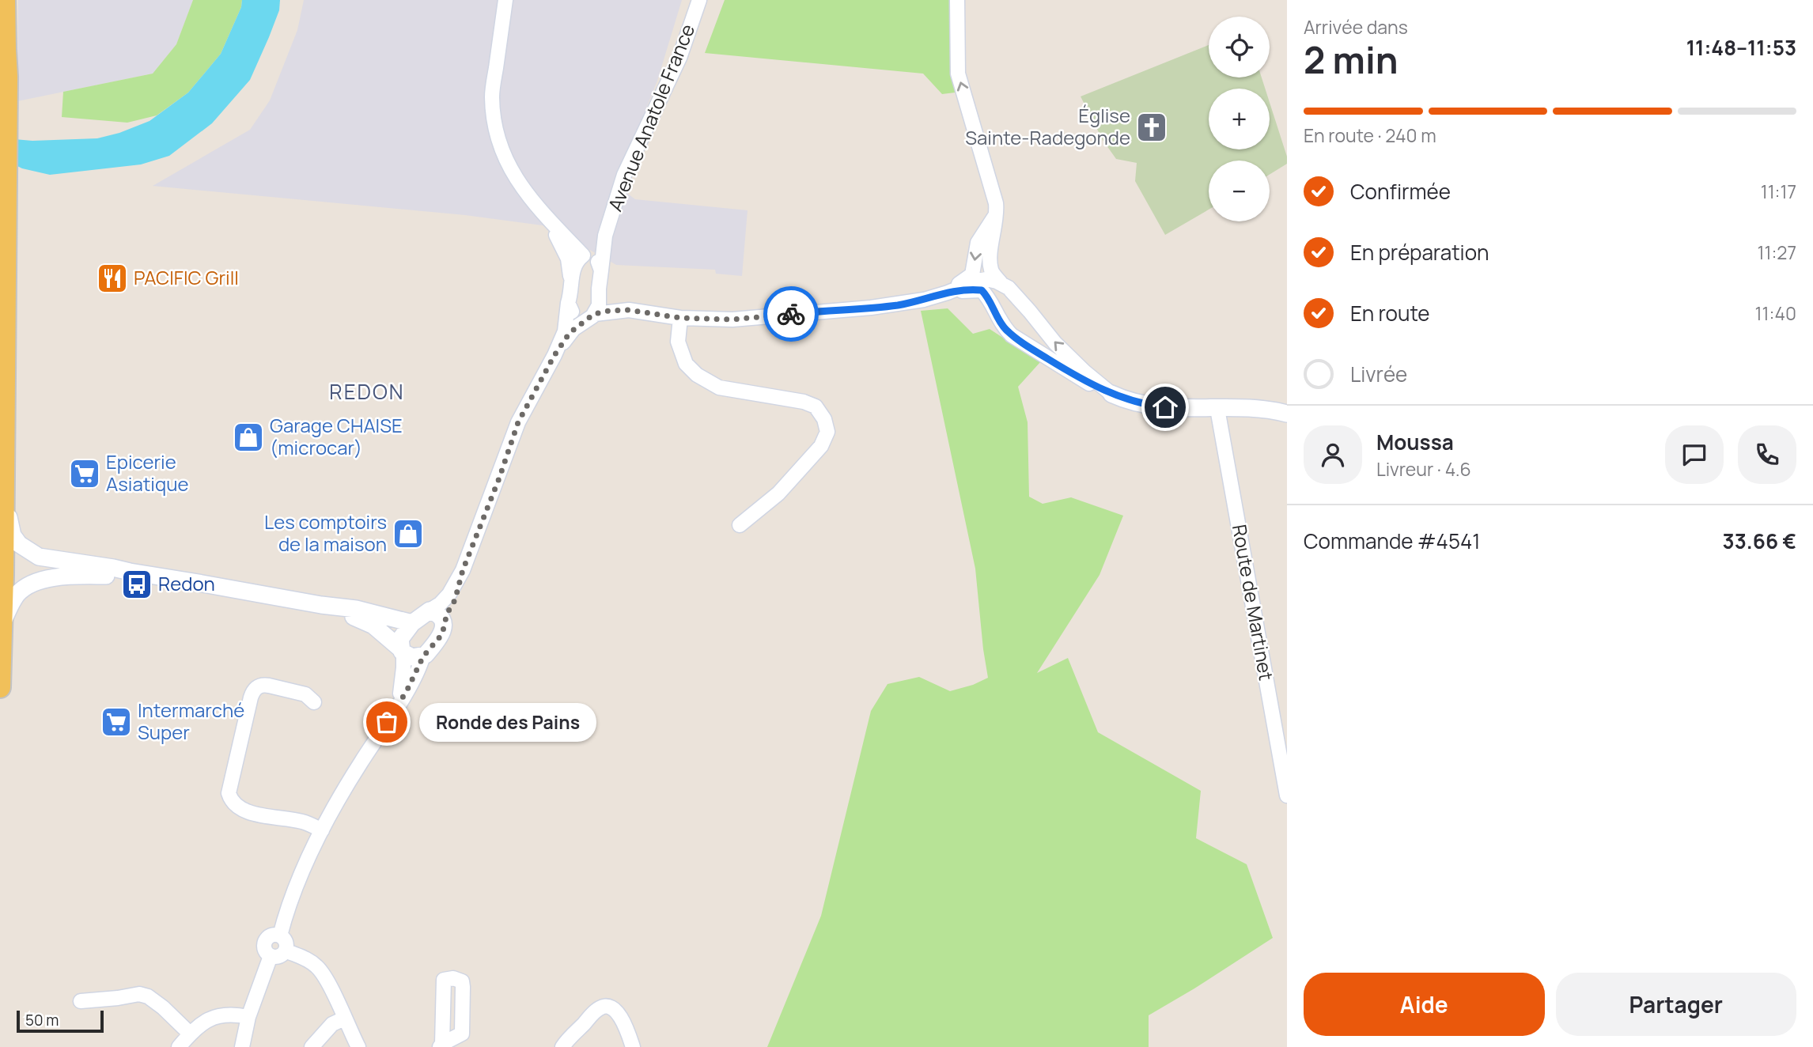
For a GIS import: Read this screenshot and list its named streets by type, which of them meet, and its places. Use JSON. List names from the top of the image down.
{
  "streets": {
    "street": ["Avenue Anatole France", "Route de Martinet"]
  },
  "districts": ["REDON"],
  "places": {
    "church": ["Église Sainte-Radegonde"],
    "restaurant": ["PACIFIC Grill"],
    "shop": ["Garage CHAISE (microcar)", "Les comptoirs de la maison"],
    "supermarket": ["Epicerie Asiatique", "Intermarché Super"],
    "bus stop": ["Redon"],
    "other": ["Ronde des Pains"]
  },
  "scale_bar": "50 m",
  "page": {
    "heading": ["2 min", "Arrivée dans", "11:48–11:53"],
    "panel": [
      "Moussa",
      "Livreur · 4.6",
      "Commande #4541",
      "33.66 €"
    ],
    "map_buttons": ["+", "−"],
    "bar": "En route · 240 m",
    "list": [
      ["Confirmée", "11:17"],
      ["En préparation", "11:27"],
      ["En route", "11:40"],
      "Livrée"
    ],
    "bubble": "Ronde des Pains",
    "buttons": ["Aide", "Partager"],
    "scale": "50 m"
  }
}
